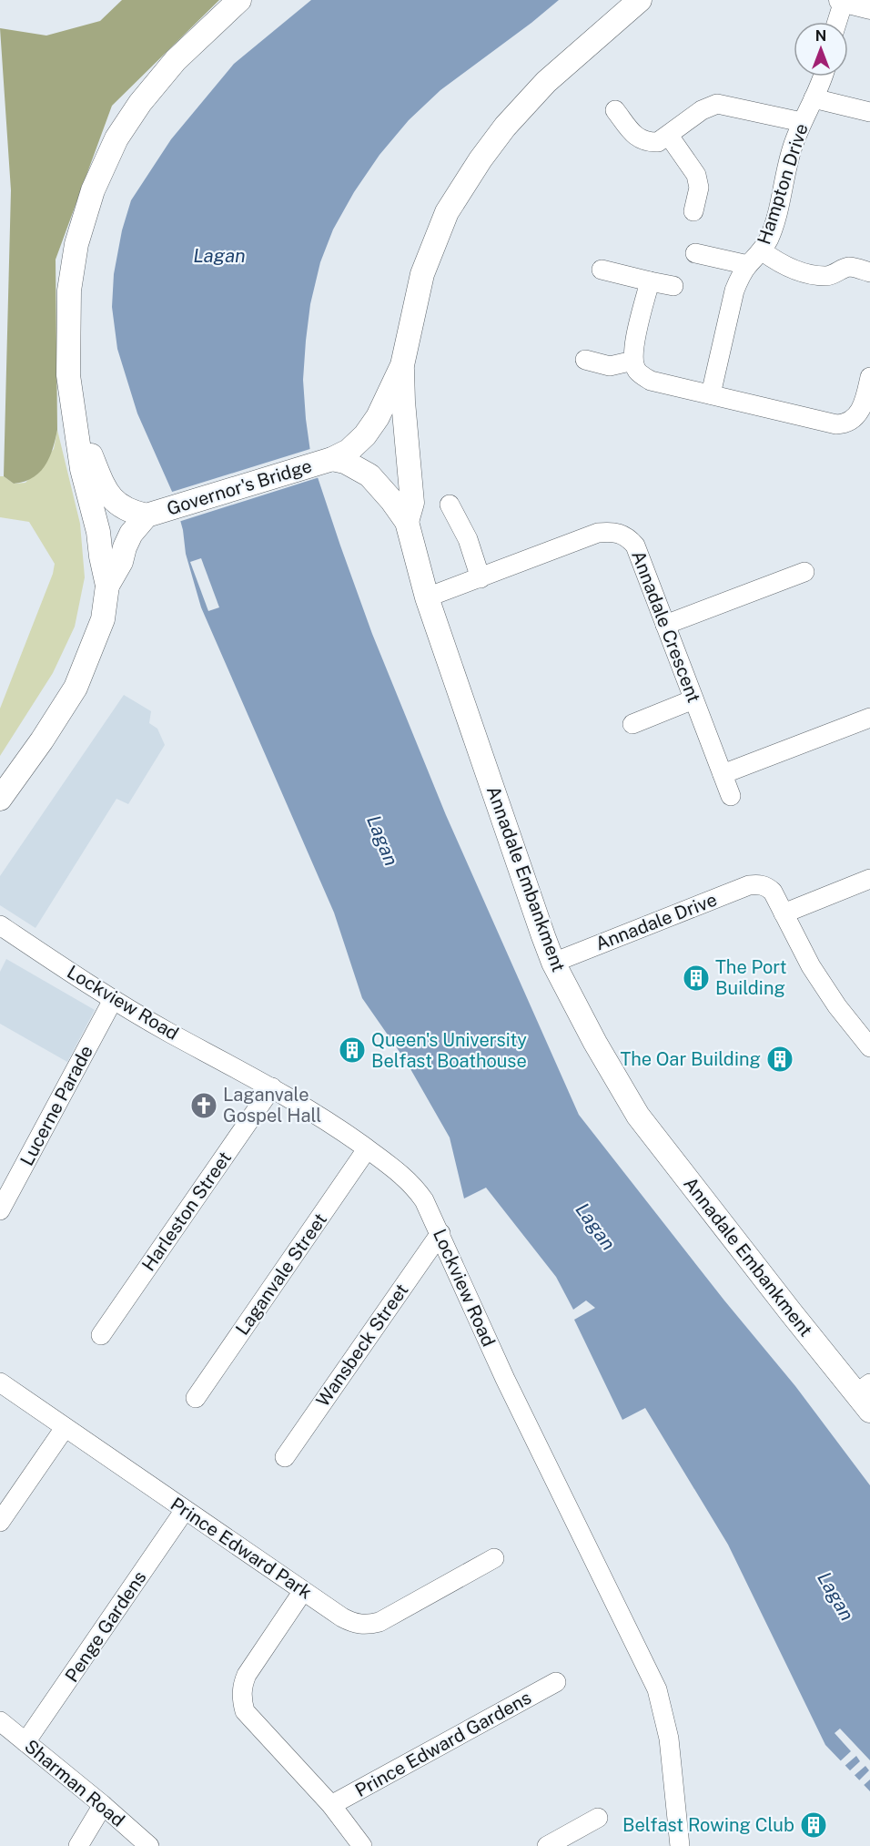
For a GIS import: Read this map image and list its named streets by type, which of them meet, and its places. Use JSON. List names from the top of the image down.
{
  "streets": {
    "street": [
      "Hampton Drive",
      "Governor's Bridge",
      "Annadale Crescent",
      "Annadale Embankment",
      "Annadale Drive",
      "Lockview Road",
      "Lucerne Parade",
      "Harleston Street",
      "Laganvale Street",
      "Wansbeck Street",
      "Prince Edward Park",
      "Penge Gardens",
      "Prince Edward Gardens",
      "Sharman Road"
    ]
  },
  "crossings": [
    ["Governor's Bridge", "Annadale Embankment"],
    ["Annadale Crescent", "Annadale Embankment"],
    ["Annadale Embankment", "Annadale Drive"],
    ["Lockview Road", "Lucerne Parade"],
    ["Lockview Road", "Harleston Street"],
    ["Lockview Road", "Laganvale Street"],
    ["Lockview Road", "Wansbeck Street"],
    ["Prince Edward Park", "Penge Gardens"],
    ["Penge Gardens", "Sharman Road"]
  ],
  "water": ["Lagan"],
  "places": {
    "building": [
      "The Port Building",
      "Queen's University Belfast Boathouse",
      "The Oar Building",
      "Belfast Rowing Club"
    ],
    "church": ["Laganvale Gospel Hall"]
  },
  "north": "top"
}
